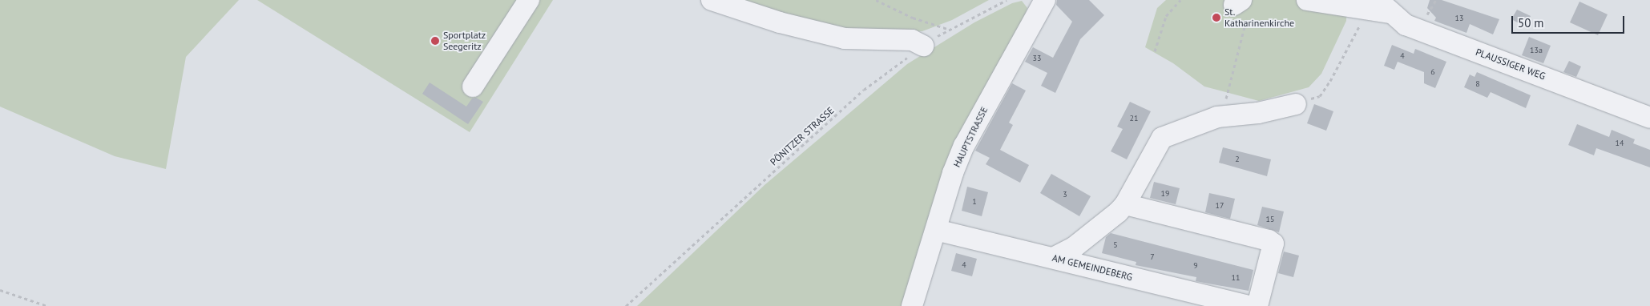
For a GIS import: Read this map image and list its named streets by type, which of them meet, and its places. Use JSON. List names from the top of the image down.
{
  "streets": {
    "street": ["PLAUSSIGER WEG", "HAUPTSTRASSE", "AM GEMEINDEBERG"],
    "path": ["PÖNITZER STRASSE"]
  },
  "crossings": [
    ["HAUPTSTRASSE", "AM GEMEINDEBERG"]
  ],
  "places": ["St. Katharinenkirche", "Sportplatz Seegeritz"],
  "house_numbers": [
    "13",
    "13a",
    "4",
    "33",
    "6",
    "8",
    "21",
    "14",
    "2",
    "19",
    "3",
    "1",
    "17",
    "15",
    "5",
    "7",
    "4",
    "9",
    "11"
  ],
  "scale_bar": "50 m"
}
